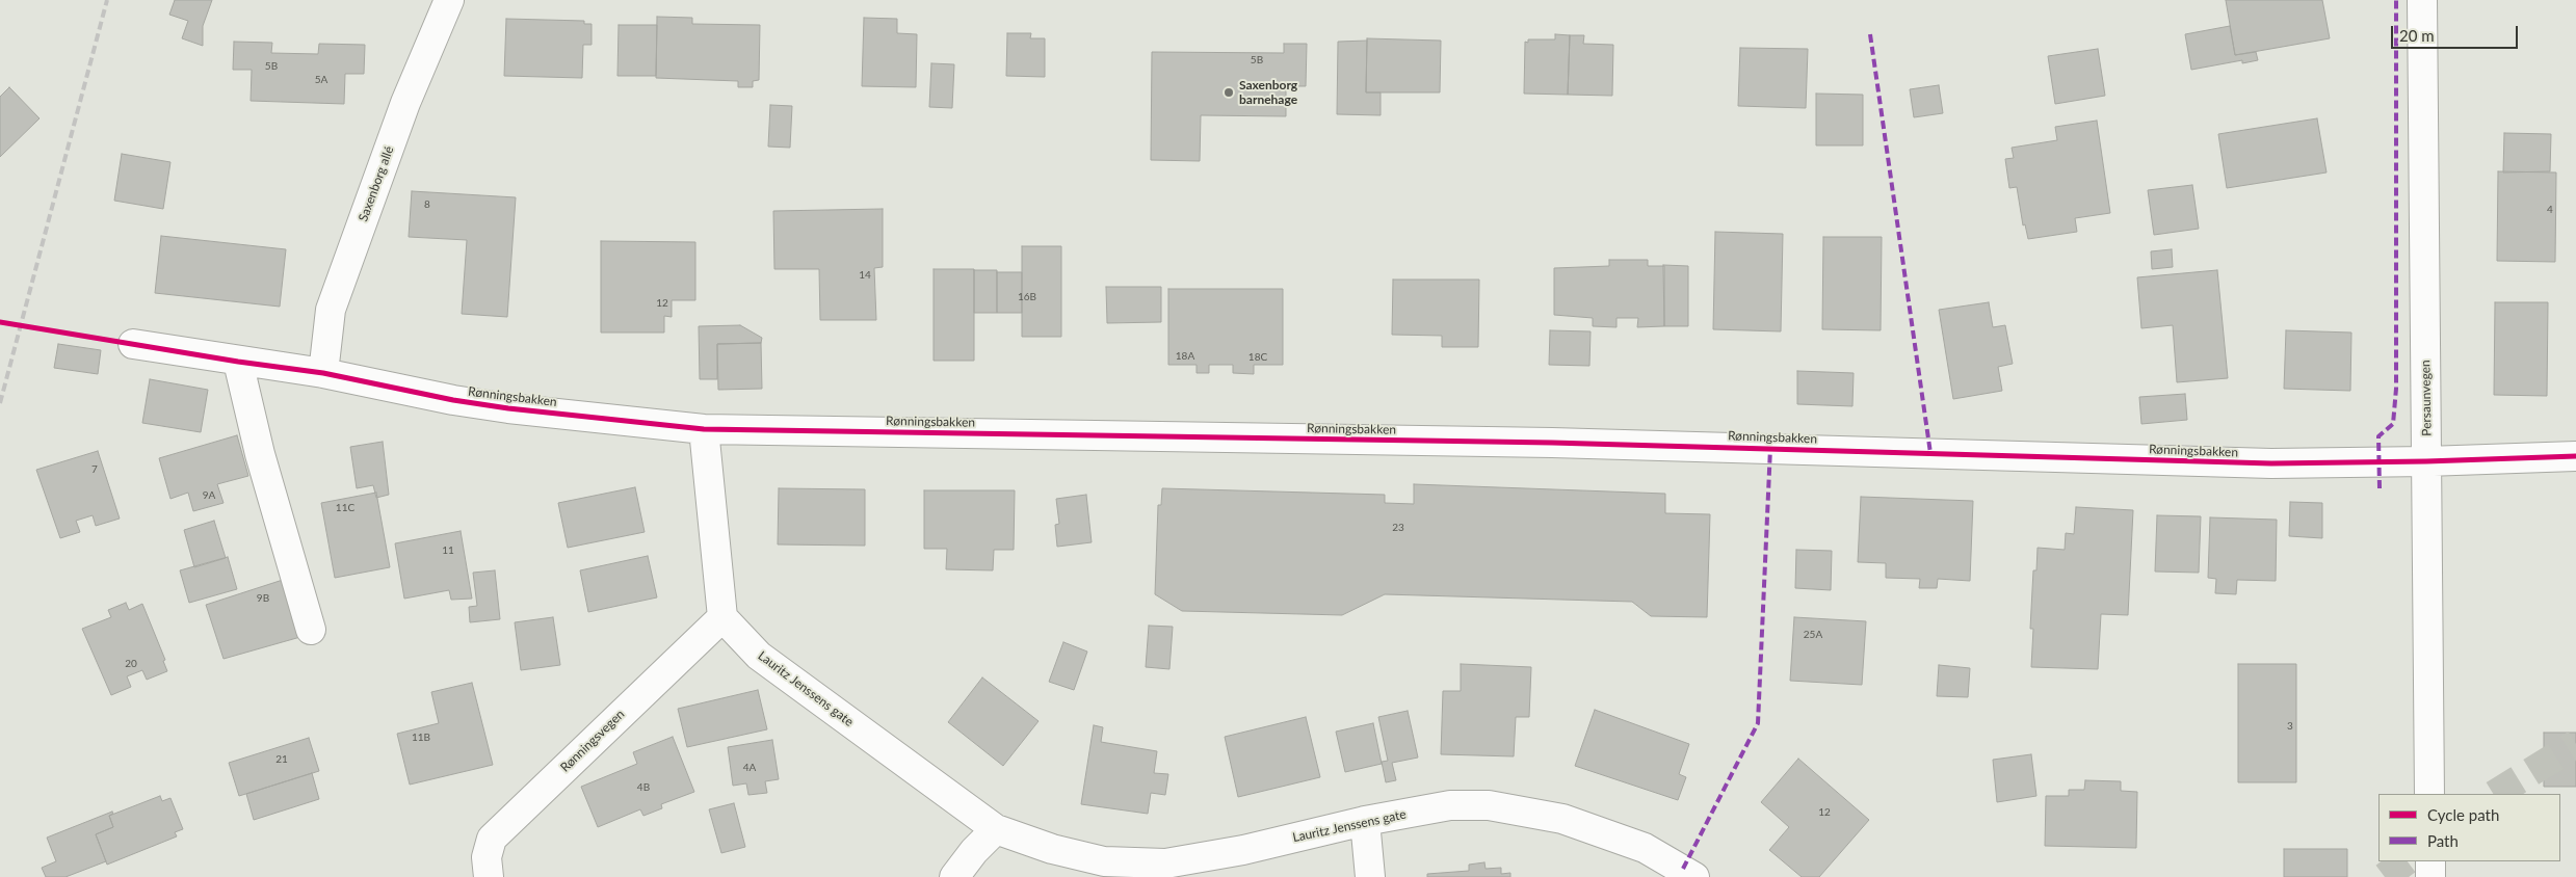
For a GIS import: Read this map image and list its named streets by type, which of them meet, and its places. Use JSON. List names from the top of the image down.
{
  "streets": {
    "street": [
      "Saxenborg allé",
      "Rønningsbakken",
      "Persaunvegen",
      "Lauritz Jenssens gate",
      "Rønningsvegen"
    ]
  },
  "crossings": [
    ["Saxenborg allé", "Rønningsbakken"],
    ["Rønningsbakken", "Persaunvegen"],
    ["Lauritz Jenssens gate", "Rønningsvegen"]
  ],
  "places": ["Saxenborg barnehage"],
  "house_numbers": [
    "5B",
    "5B",
    "5A",
    "8",
    "4",
    "14",
    "16B",
    "12",
    "18A",
    "18C",
    "7",
    "9A",
    "11C",
    "23",
    "11",
    "9B",
    "25A",
    "20",
    "3",
    "11B",
    "21",
    "4A",
    "4B",
    "12"
  ],
  "legend": ["Cycle path", "Path"],
  "scale_bar": "20 m"
}
